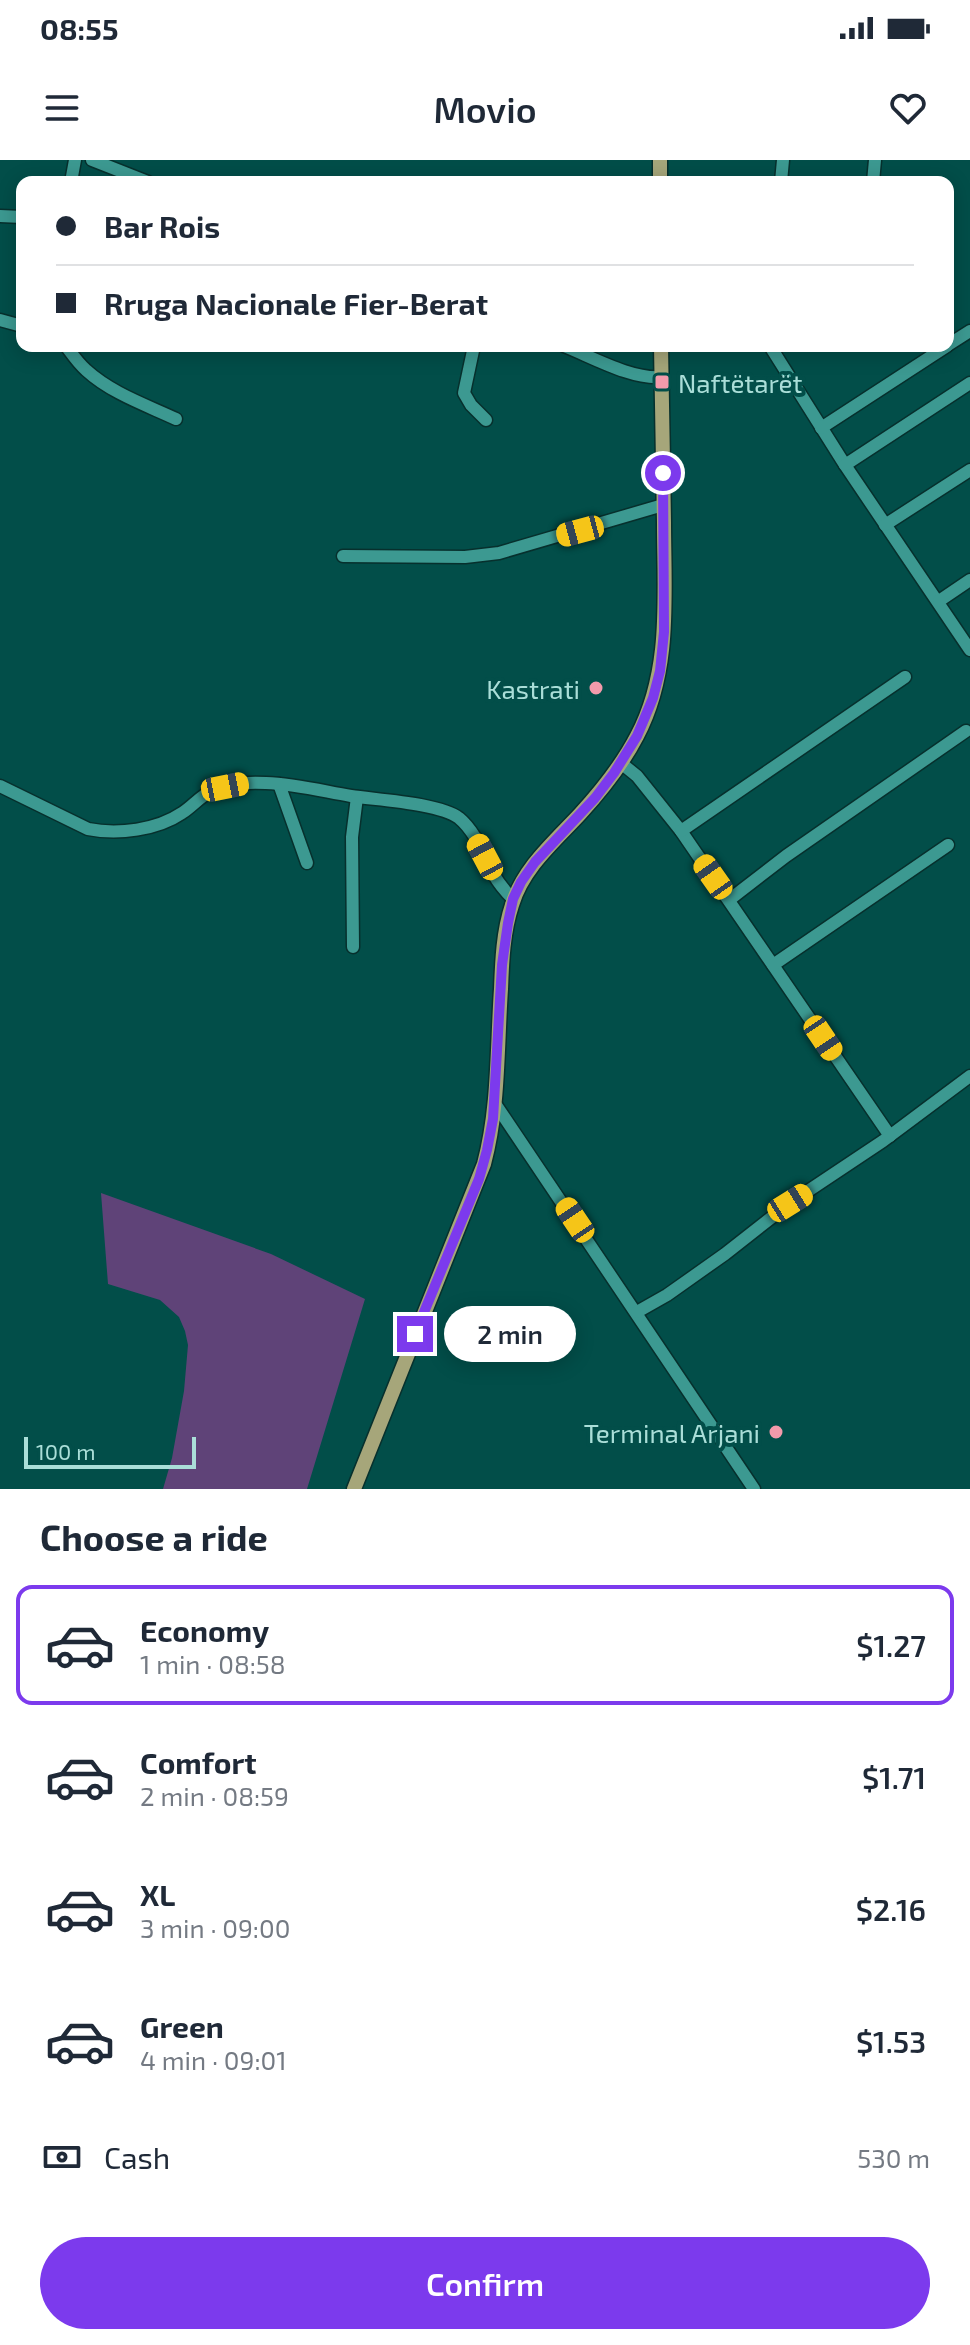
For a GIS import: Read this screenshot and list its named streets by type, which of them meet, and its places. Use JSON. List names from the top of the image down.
{
  "places": {
    "transit": ["Naftëtarët"],
    "other": ["Kastrati", "Terminal Arjani"]
  },
  "scale_bar": "100 m",
  "page": {
    "status": "08:55",
    "header": "Movio",
    "banner": ["Bar Rois", "Rruga Nacionale Fier-Berat"],
    "bubble": "2 min",
    "scale": "100 m",
    "heading": "Choose a ride",
    "list": [
      {
        "name": "Economy",
        "note": "1 min · 08:58",
        "value": "$1.27"
      },
      {
        "name": "Comfort",
        "note": "2 min · 08:59",
        "value": "$1.71"
      },
      {
        "name": "XL",
        "note": "3 min · 09:00",
        "value": "$2.16"
      },
      {
        "name": "Green",
        "note": "4 min · 09:01",
        "value": "$1.53"
      }
    ],
    "pay": ["Cash", "530 m"],
    "buttons": "Confirm"
  }
}
